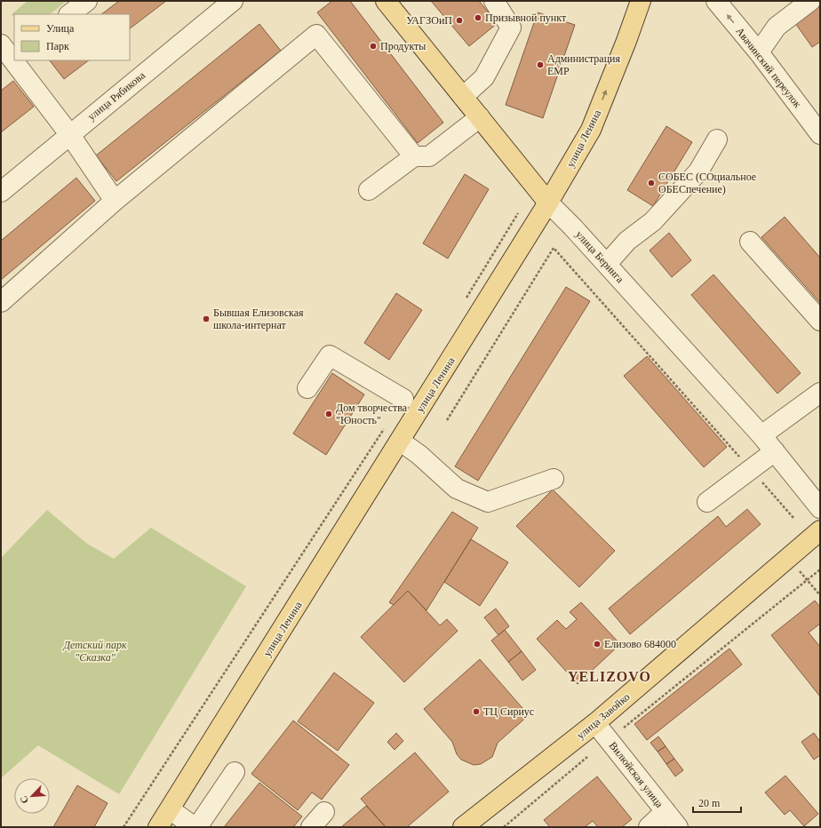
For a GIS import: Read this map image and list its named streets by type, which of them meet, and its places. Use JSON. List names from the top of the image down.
{
  "streets": {
    "main road": ["улица Ленина", "улица Беринга", "улица Завойко"],
    "street": ["Авачинский переулок", "улица Рябикова", "Вилюйская улица"]
  },
  "crossings": [
    ["улица Ленина", "улица Беринга"],
    ["улица Завойко", "Вилюйская улица"]
  ],
  "one_way": ["Авачинский переулок"],
  "districts": ["YELIZOVO"],
  "parks": ["Детский парк \"Сказка\""],
  "places": [
    "Призывной пункт",
    "УАГЗОиП",
    "Продукты",
    "Администрация ЕМР",
    "СОБЕС (СОциальное ОБЕСпечение)",
    "Бывшая Елизовская школа-интернат",
    "Дом творчества \"Юность\"",
    "Елизово 684000",
    "ТЦ Сириус"
  ],
  "legend": ["Улица", "Парк"],
  "scale_bar": "20 m",
  "north": "bottom left"
}
